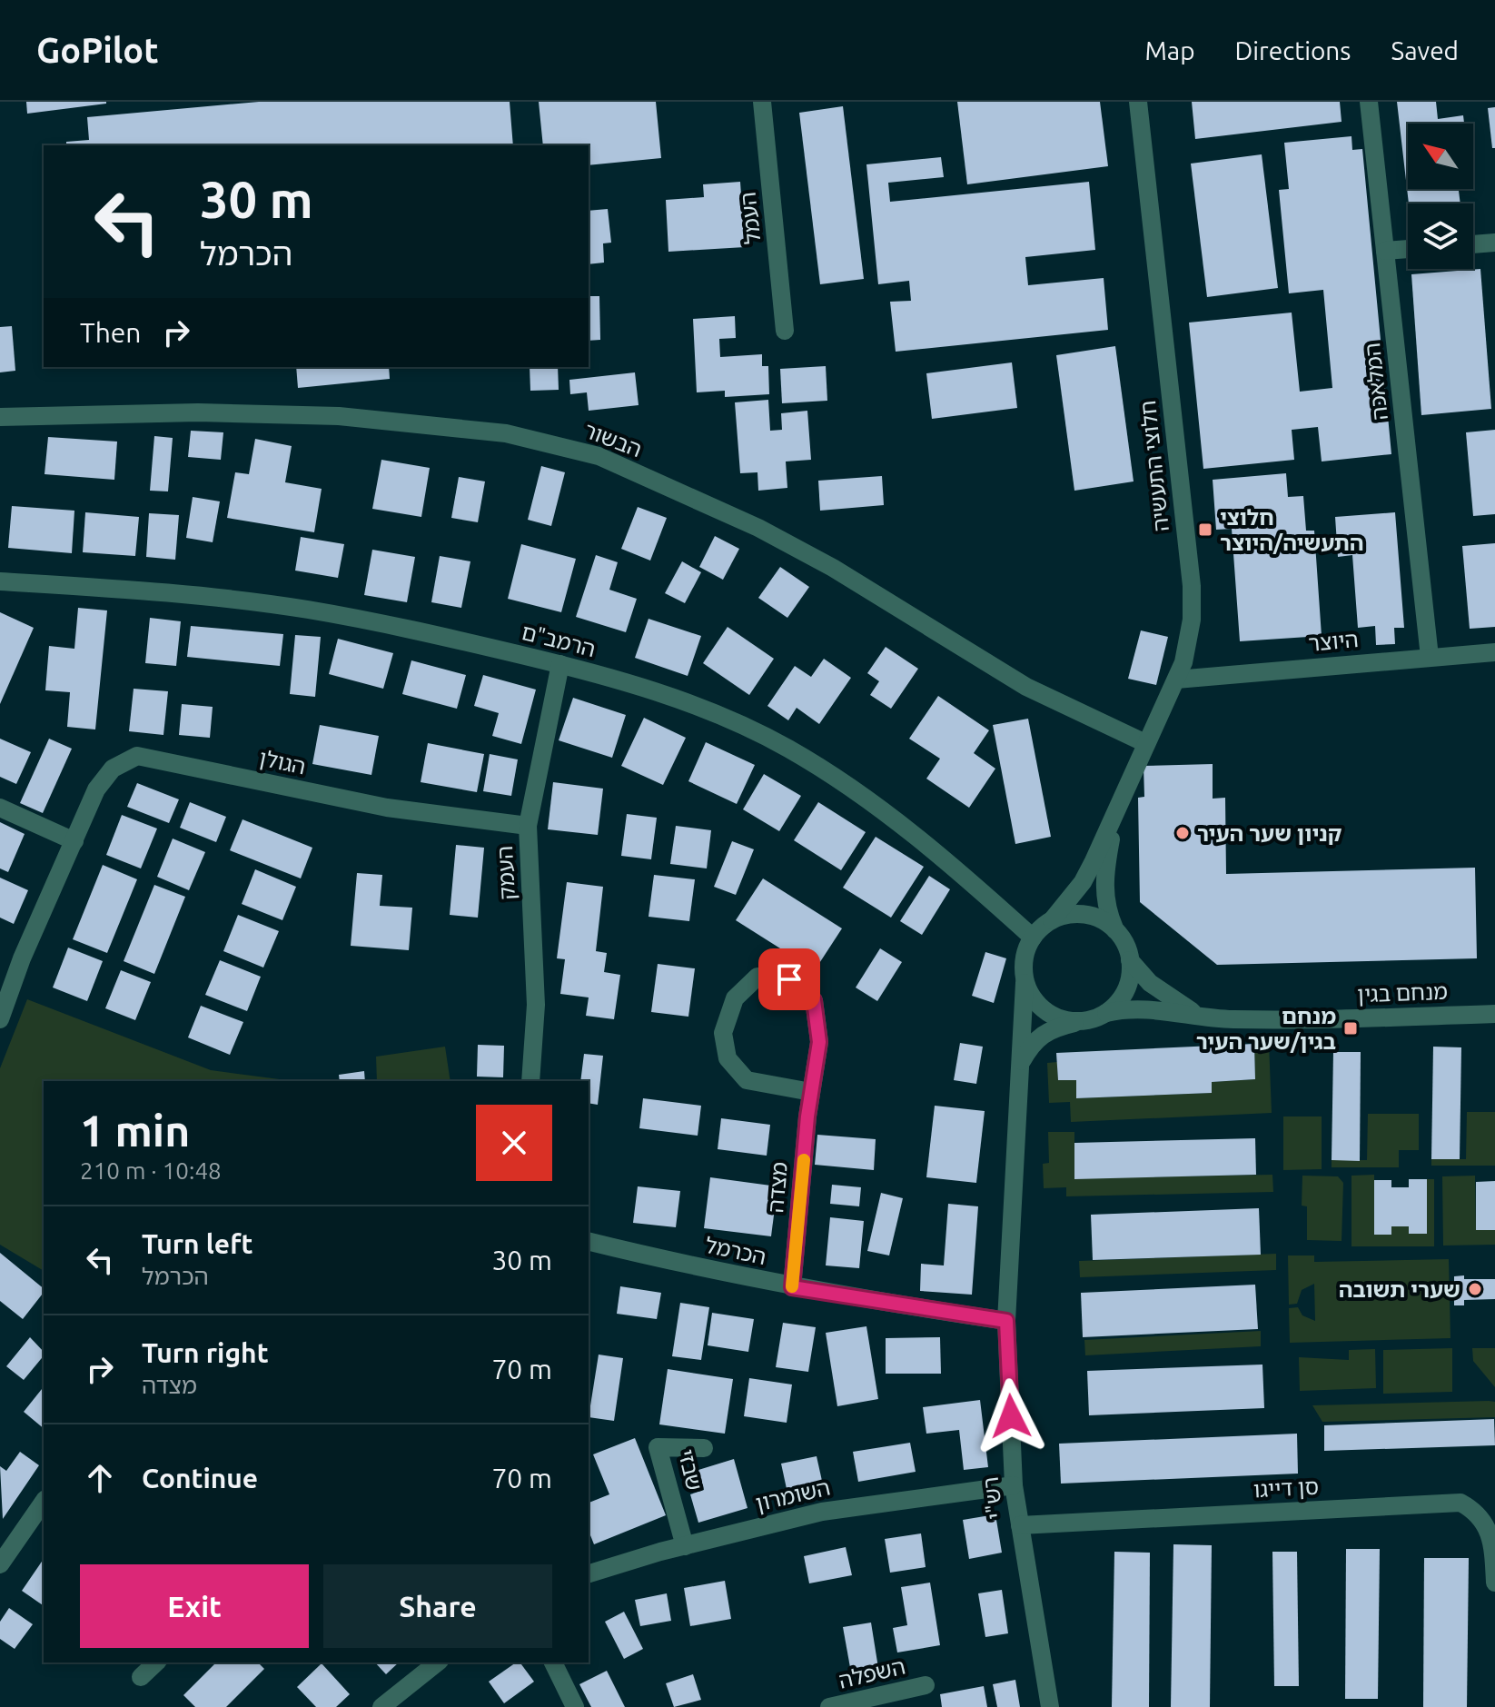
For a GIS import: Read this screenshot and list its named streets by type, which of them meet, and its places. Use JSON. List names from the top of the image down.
{
  "streets": {
    "street": [
      "העמל",
      "המלאכה",
      "הבשור",
      "חלוצי התעשיה",
      "הרמב\"ם",
      "היוצר",
      "הגולן",
      "העמק",
      "מנחם בגין",
      "מצדה",
      "הכרמל",
      "שבזי",
      "סן דייגו",
      "השומרון",
      "רש\"י",
      "השפלה"
    ]
  },
  "crossings": [
    ["המלאכה", "היוצר"],
    ["הבשור", "חלוצי התעשיה"],
    ["חלוצי התעשיה", "הרמב\"ם"],
    ["חלוצי התעשיה", "היוצר"],
    ["חלוצי התעשיה", "מנחם בגין"],
    ["חלוצי התעשיה", "רש\"י"],
    ["הרמב\"ם", "העמק"],
    ["הרמב\"ם", "מנחם בגין"],
    ["הרמב\"ם", "רש\"י"],
    ["הגולן", "העמק"],
    ["מנחם בגין", "רש\"י"],
    ["מצדה", "הכרמל"],
    ["הכרמל", "רש\"י"],
    ["שבזי", "השומרון"],
    ["סן דייגו", "רש\"י"],
    ["השומרון", "רש\"י"]
  ],
  "places": {
    "transit": ["חלוצי התעשיה/היוצר", "מנחם בגין/שער העיר"],
    "other": ["קניון שער העיר", "שערי תשובה"]
  },
  "north": "top left",
  "page": {
    "header": "GoPilot",
    "nav": ["Map", "Directions", "Saved"],
    "turn": ["30 m", "הכרמל"],
    "then": "Then",
    "heading": ["1 min", "210 m · 10:48"],
    "list": [
      {
        "name": "Turn left",
        "note": "הכרמל",
        "value": "30 m"
      },
      {
        "name": "Turn right",
        "note": "מצדה",
        "value": "70 m"
      },
      {
        "name": "Continue",
        "value": "70 m"
      }
    ],
    "buttons": ["Exit", "Share"]
  }
}
